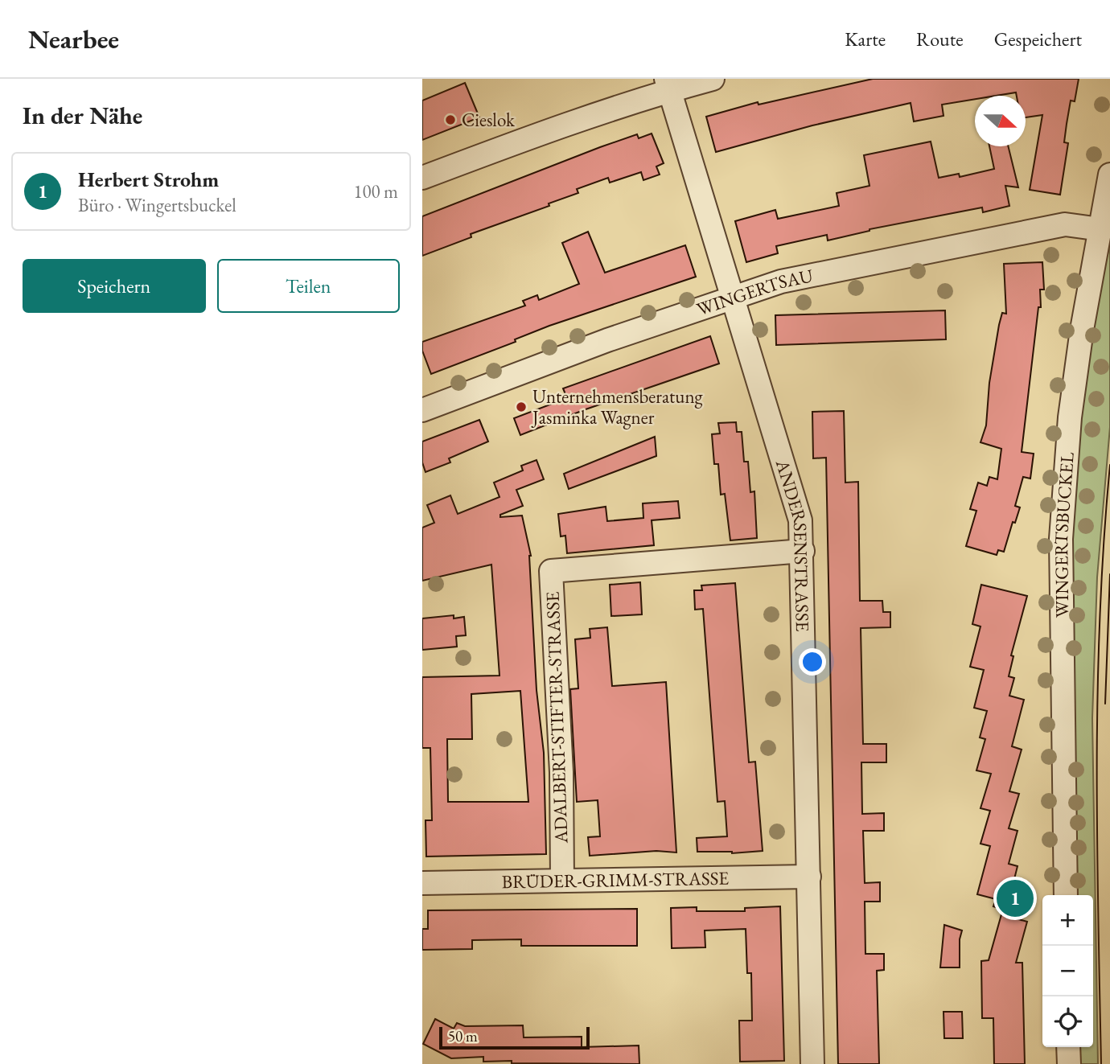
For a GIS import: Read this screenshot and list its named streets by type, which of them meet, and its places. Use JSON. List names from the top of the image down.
{
  "streets": {
    "street": [
      "WINGERTSAU",
      "WINGERTSBUCKEL",
      "ANDERSENSTRASSE",
      "ADALBERT-STIFTER-STRASSE",
      "BRÜDER-GRIMM-STRASSE"
    ]
  },
  "crossings": [
    ["WINGERTSAU", "WINGERTSBUCKEL"],
    ["WINGERTSAU", "ANDERSENSTRASSE"],
    ["ANDERSENSTRASSE", "ADALBERT-STIFTER-STRASSE"],
    ["ANDERSENSTRASSE", "BRÜDER-GRIMM-STRASSE"],
    ["ADALBERT-STIFTER-STRASSE", "BRÜDER-GRIMM-STRASSE"]
  ],
  "places": ["Cieslok", "Unternehmensberatung Jasminka Wagner"],
  "scale_bar": "50 m",
  "north": "right",
  "page": {
    "header": "Nearbee",
    "nav": ["Karte", "Route", "Gespeichert"],
    "heading": "In der Nähe",
    "list": [
      {
        "mark": "1",
        "name": "Herbert Strohm",
        "note": "Büro · Wingertsbuckel",
        "value": "100 m"
      }
    ],
    "buttons": ["Speichern", "Teilen"],
    "pins": "1",
    "map_buttons": ["+", "−"],
    "scale": "50 m"
  }
}
